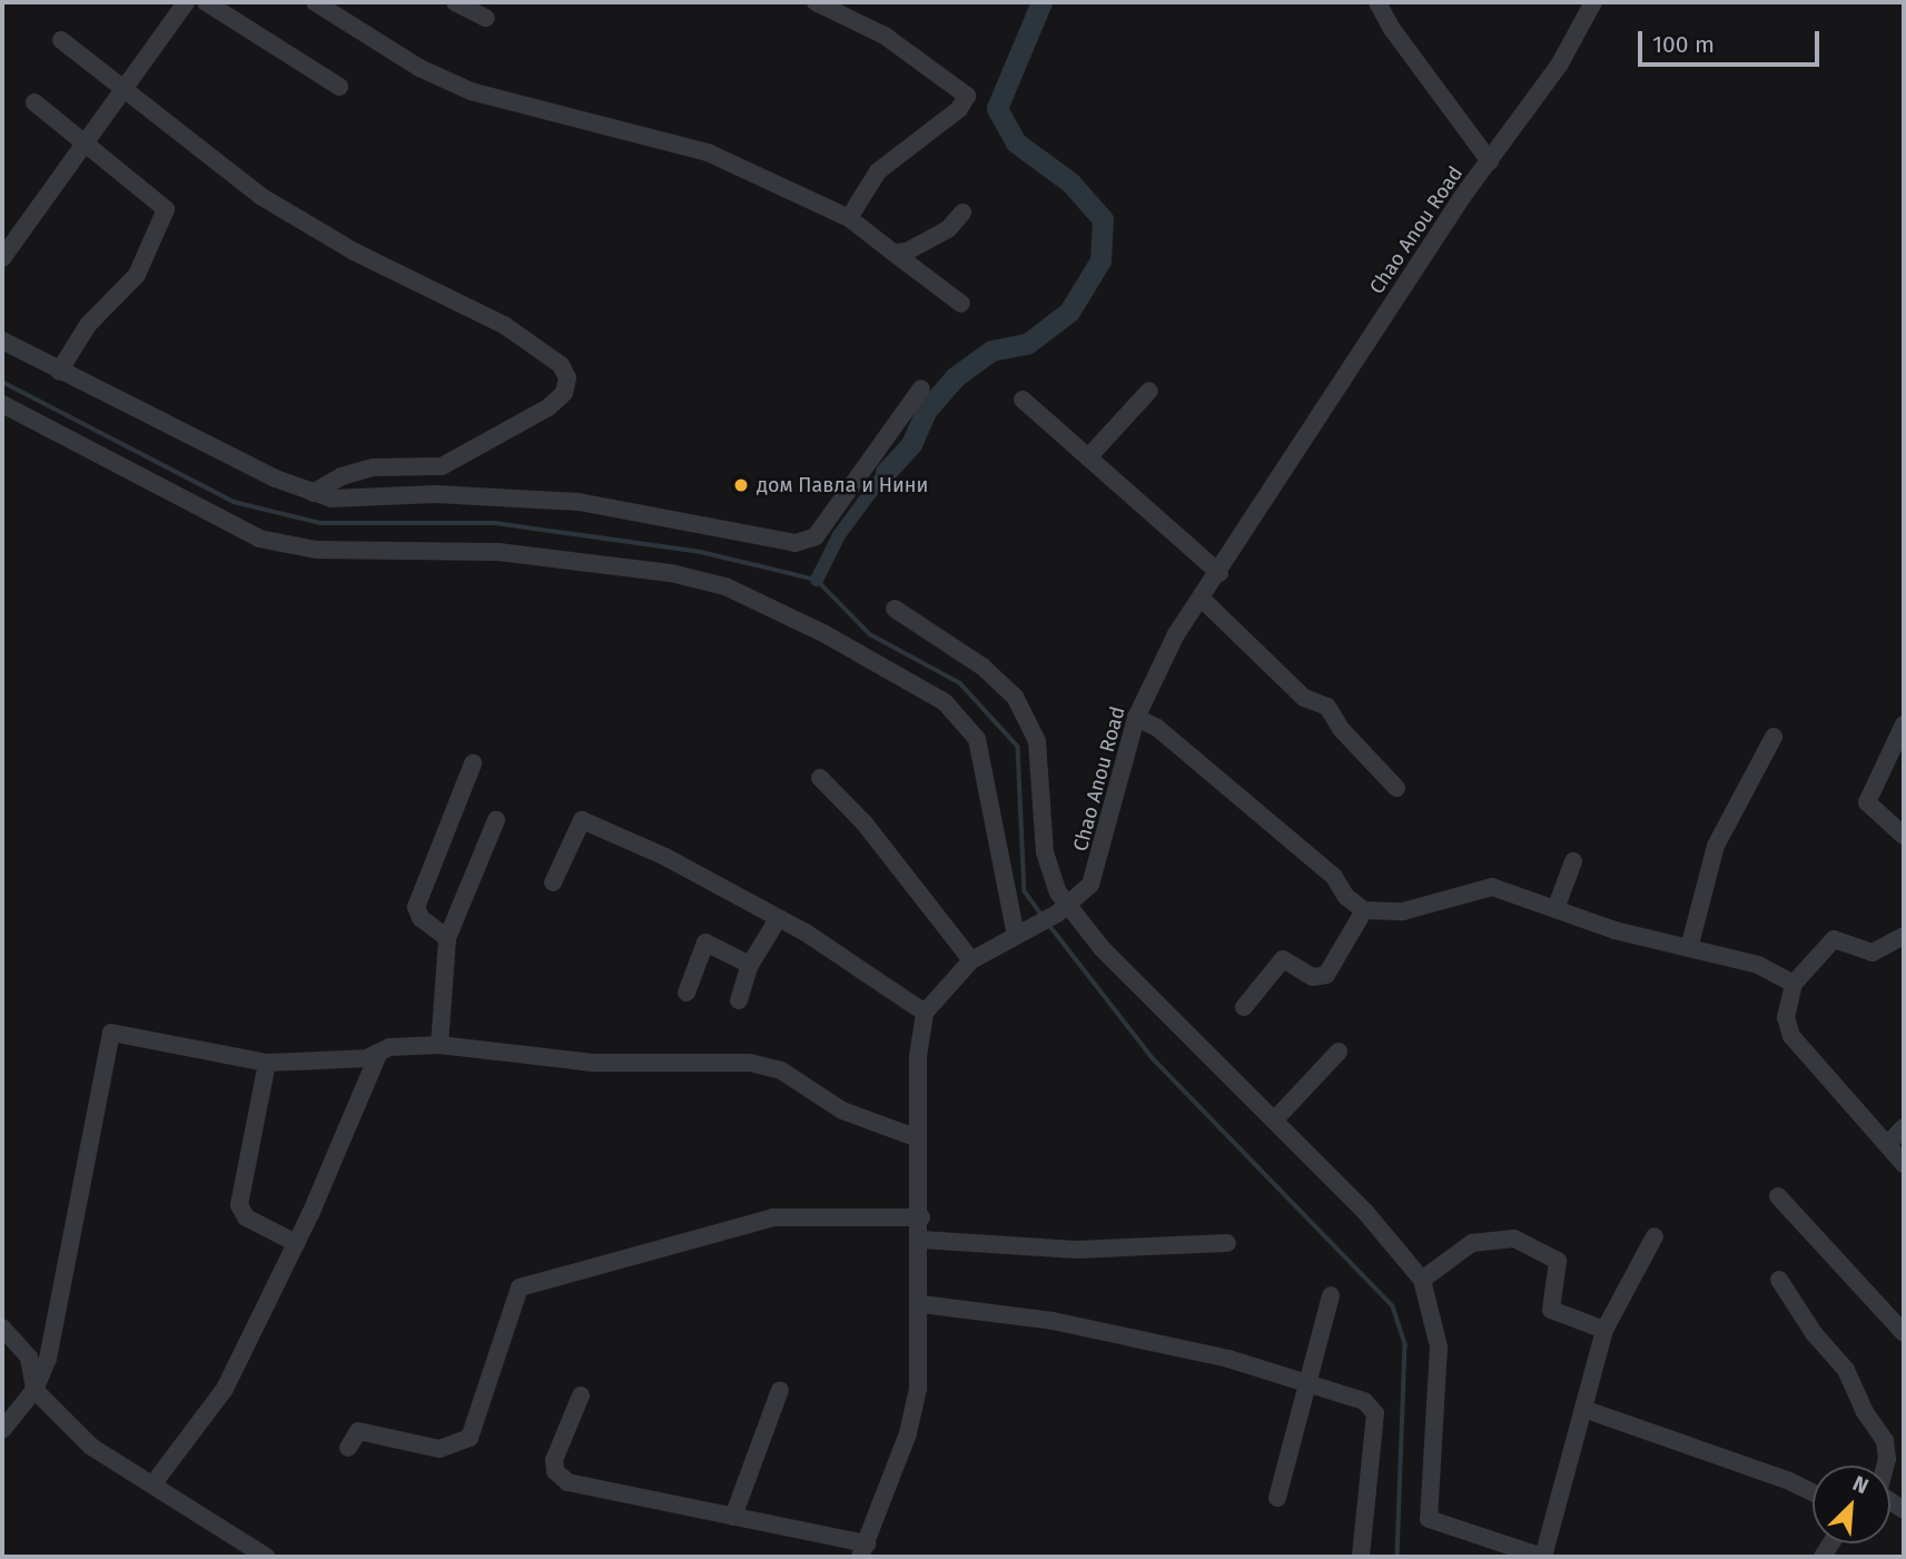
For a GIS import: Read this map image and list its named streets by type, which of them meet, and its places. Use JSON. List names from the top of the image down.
{
  "streets": {
    "street": ["Chao Anou Road"]
  },
  "places": ["дом Павла и Нини"],
  "scale_bar": "100 m",
  "north": "top right"
}
